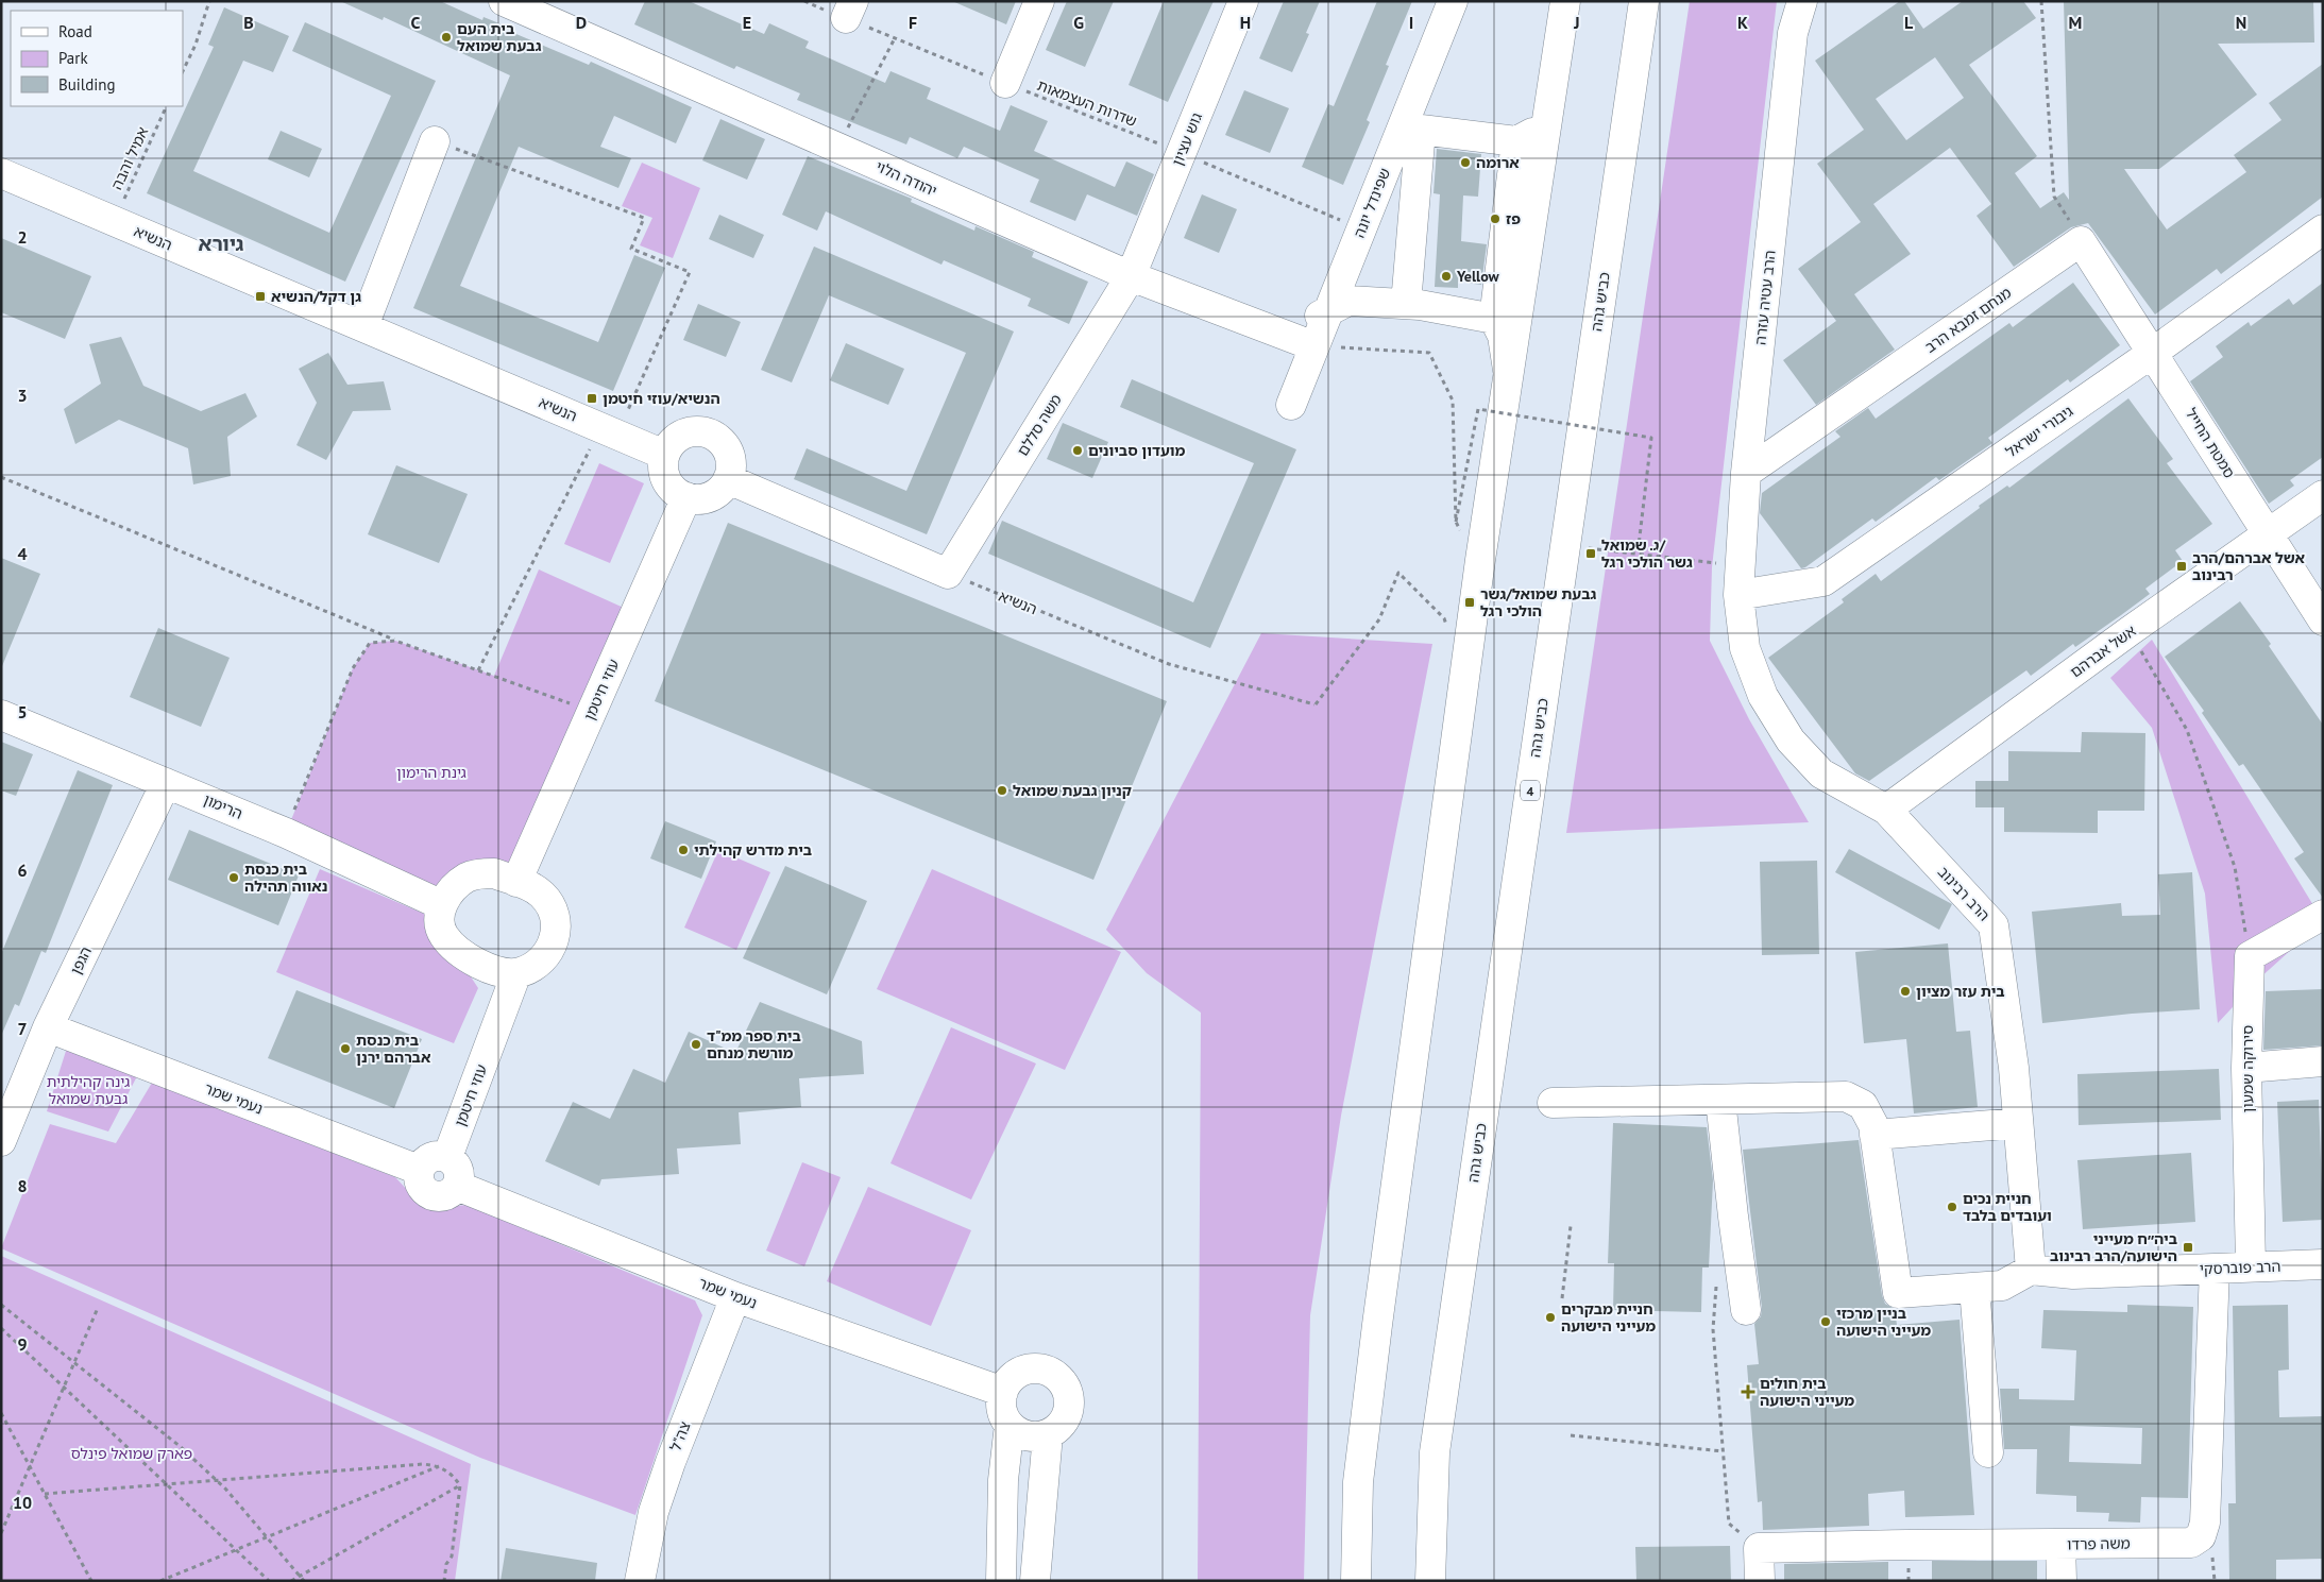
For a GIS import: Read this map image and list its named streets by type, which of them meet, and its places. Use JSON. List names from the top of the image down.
{
  "streets": {
    "main road": [
      "גוש עציון",
      "יהודה הלוי",
      "שפינדל יונה",
      "הנשיא",
      "הרב עטיה עזרה",
      "כביש גהה",
      "מנחם זמבא הרב",
      "משה סללם",
      "גיבורי ישראל",
      "סמטת החייל",
      "אשל אברהם",
      "עוזי חיטמן",
      "4",
      "הרימון",
      "הרב רבינוב",
      "הגפן",
      "סירוקה שמעון",
      "נעמי שמר",
      "הרב פוברסקי",
      "צה\"ל",
      "משה פרדו"
    ],
    "path": ["שדרות העצמאות", "אמיל והבה"]
  },
  "crossings": [
    ["שדרות העצמאות", "גוש עציון"],
    ["שדרות העצמאות", "שפינדל יונה"],
    ["גוש עציון", "יהודה הלוי"],
    ["גוש עציון", "משה סללם"],
    ["אמיל והבה", "הנשיא"],
    ["יהודה הלוי", "שפינדל יונה"],
    ["יהודה הלוי", "משה סללם"],
    ["הנשיא", "משה סללם"],
    ["הנשיא", "עוזי חיטמן"],
    ["הרב עטיה עזרה", "מנחם זמבא הרב"],
    ["הרב עטיה עזרה", "גיבורי ישראל"],
    ["הרב עטיה עזרה", "הרב רבינוב"],
    ["גיבורי ישראל", "סמטת החייל"],
    ["גיבורי ישראל", "הרב רבינוב"],
    ["סמטת החייל", "אשל אברהם"],
    ["אשל אברהם", "הרב רבינוב"],
    ["עוזי חיטמן", "הרימון"],
    ["עוזי חיטמן", "נעמי שמר"],
    ["הרימון", "הגפן"],
    ["הרב רבינוב", "הרב פוברסקי"],
    ["הגפן", "נעמי שמר"],
    ["סירוקה שמעון", "הרב פוברסקי"],
    ["נעמי שמר", "צה\"ל"],
    ["הרב פוברסקי", "משה פרדו"]
  ],
  "districts": ["גיורא"],
  "parks": ["גינת הרימון", "גינה קהילתית גבעת שמואל", "פארק שמואל פינלס"],
  "places": {
    "other": [
      "בית העם גבעת שמואל",
      "ארומה",
      "פז",
      "Yellow",
      "מועדון סביונים",
      "קניון גבעת שמואל",
      "בית מדרש קהילתי",
      "בית כנסת נאווה תהילה",
      "בית עזר מציון",
      "בית ספר ממ\"ד מורשת מנחם",
      "בית כנסת אברהם ירנן",
      "חניית נכים ועובדים בלבד",
      "חניית מבקרים מעייני הישועה",
      "בניין מרכזי מעייני הישועה"
    ],
    "transit": [
      "גן דקל/הנשיא",
      "הנשיא/עוזי חיטמן",
      "ג. שמואל/ גשר הולכי רגל",
      "אשל אברהם/הרב רבינוב",
      "גבעת שמואל/גשר הולכי רגל",
      "ביה״ח מעייני הישועה/הרב רבינוב"
    ],
    "health": ["בית חולים מעייני הישועה"]
  },
  "legend": ["Road", "Park", "Building"],
  "grid": {
    "columns": [
      "B",
      "C",
      "D",
      "E",
      "F",
      "G",
      "H",
      "I",
      "J",
      "K",
      "L",
      "M",
      "N"
    ],
    "rows": [
      "2",
      "3",
      "4",
      "5",
      "6",
      "7",
      "8",
      "9",
      "10"
    ]
  }
}
